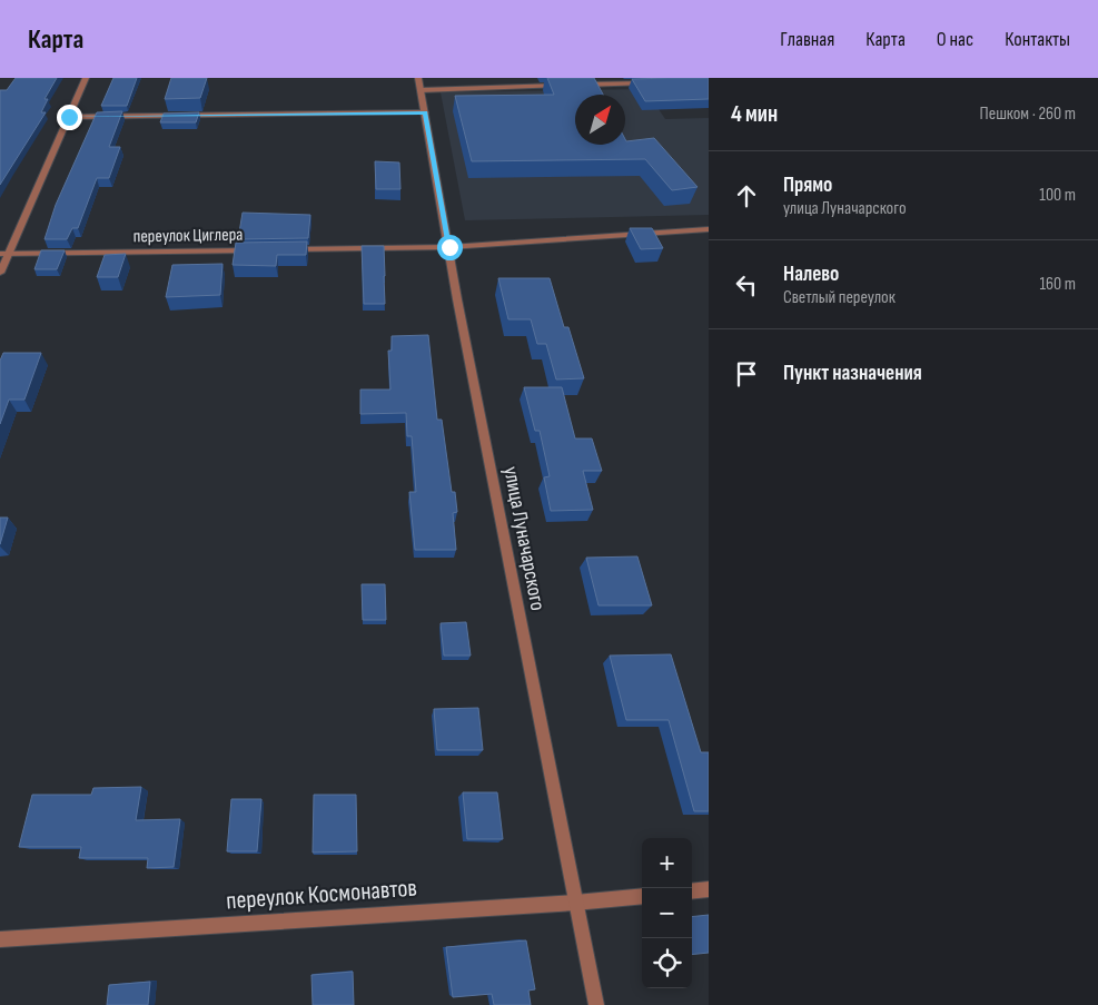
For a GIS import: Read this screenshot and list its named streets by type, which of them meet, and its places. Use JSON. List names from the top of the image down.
{
  "streets": {
    "street": ["переулок Циглера", "улица Луначарского", "переулок Космонавтов"]
  },
  "crossings": [
    ["улица Луначарского", "переулок Космонавтов"]
  ],
  "north": "top right",
  "page": {
    "header": "Карта",
    "nav": [
      "Главная",
      "Карта",
      "О нас",
      "Контакты"
    ],
    "heading": ["4 мин", "Пешком · 260 m"],
    "list": [
      ["Прямо", "улица Луначарского", "100 m"],
      ["Налево", "Светлый переулок", "160 m"],
      "Пункт назначения"
    ],
    "map_buttons": ["+", "−"]
  }
}
